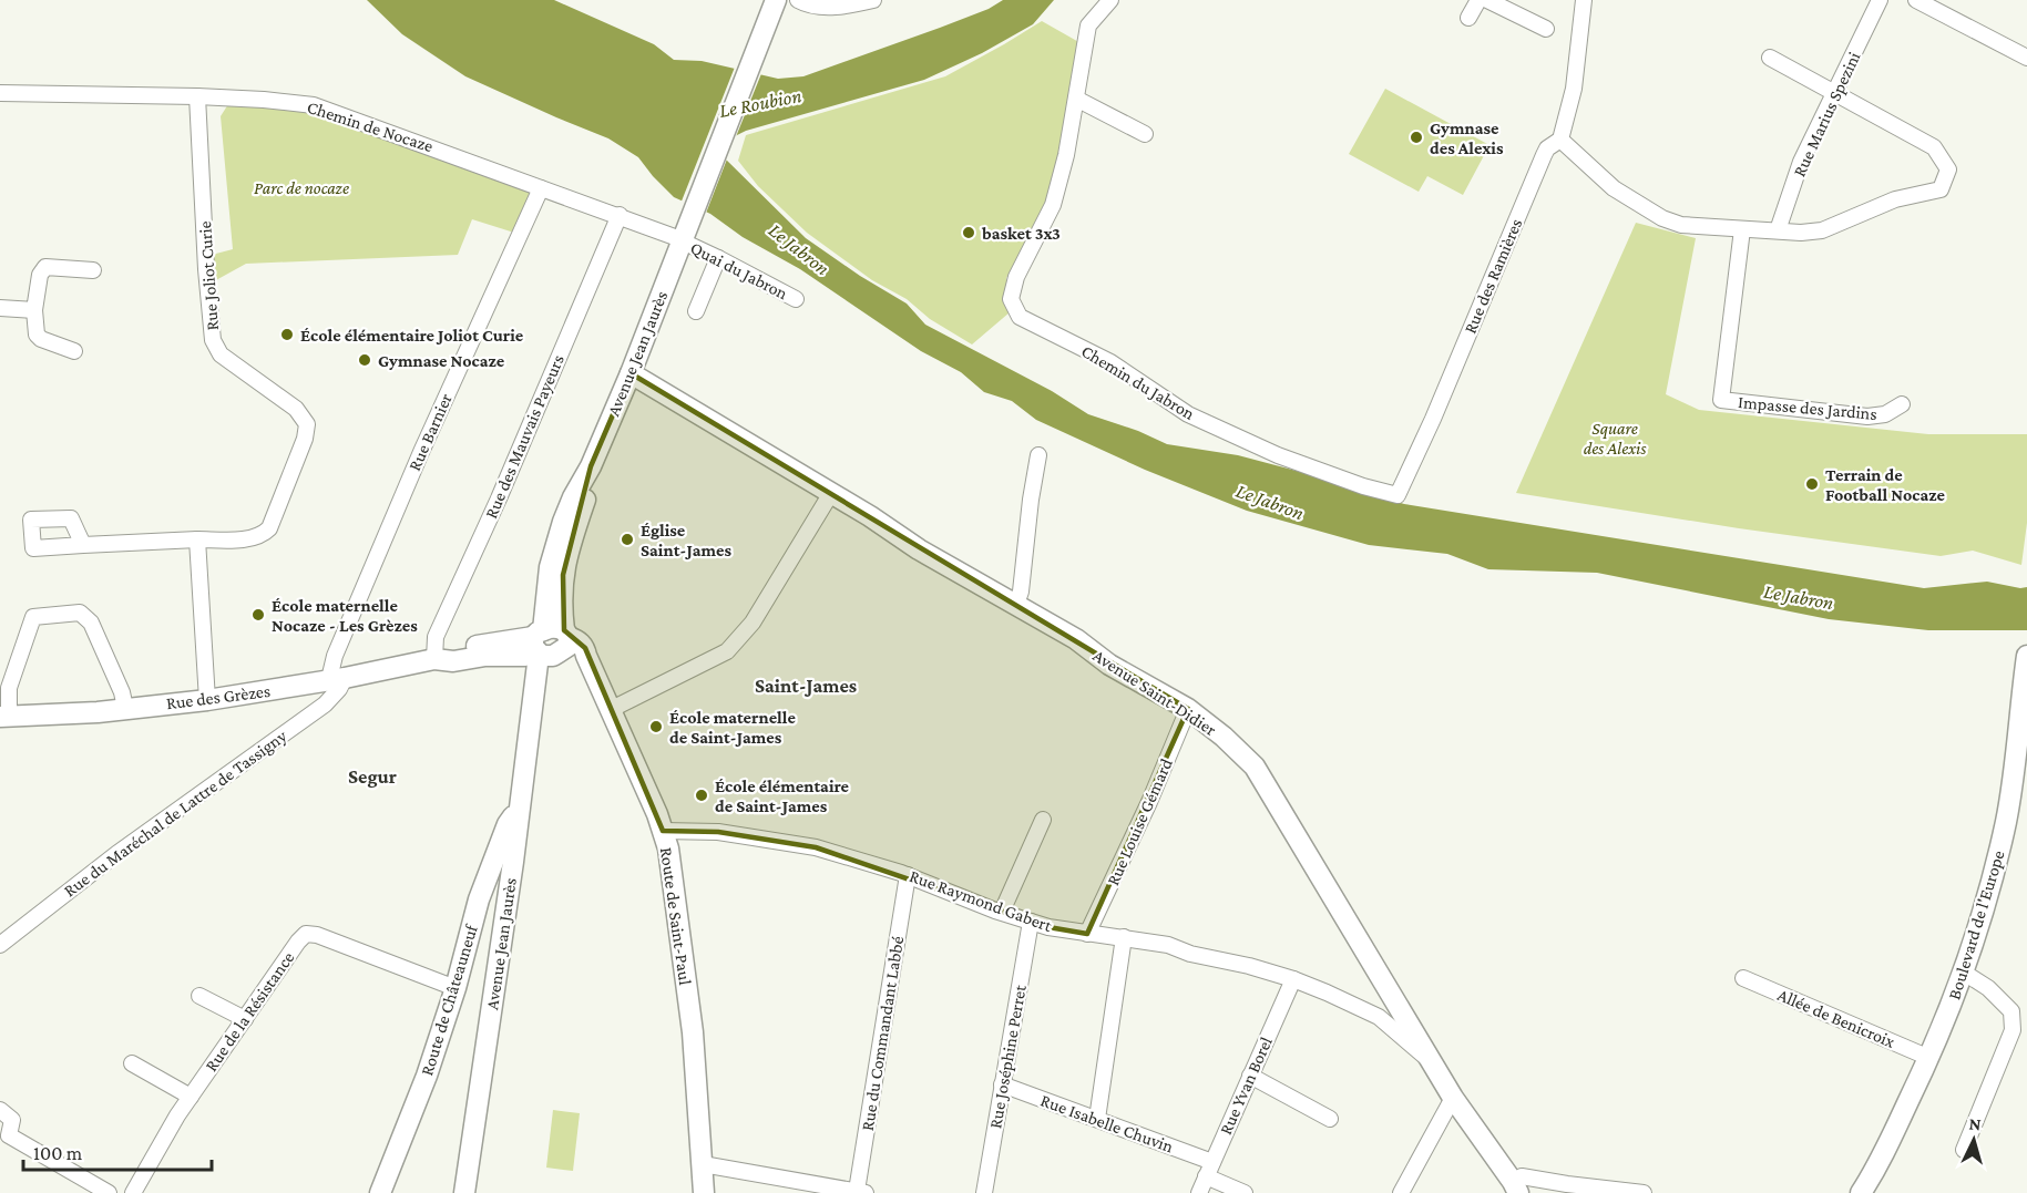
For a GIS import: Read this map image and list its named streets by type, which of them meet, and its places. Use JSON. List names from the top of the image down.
{
  "streets": {
    "street": [
      "Rue Marius Spezini",
      "Chemin de Nocaze",
      "Quai du Jabron",
      "Rue Joliot Curie",
      "Rue des Ramières",
      "Avenue Jean Jaurès",
      "Chemin du Jabron",
      "Impasse des Jardins",
      "Rue Barnier",
      "Rue des Mauvais Payeurs",
      "Avenue Saint-Didier",
      "Rue des Grèzes",
      "Rue du Maréchal de Lattre de Tassigny",
      "Rue Louise Gémard",
      "Rue Raymond Gabert",
      "Route de Saint-Paul",
      "Boulevard de l'Europe",
      "Route de Châteauneuf",
      "Rue de la Résistance",
      "Allée de Benicroix",
      "Rue du Commandant Labbé",
      "Rue Joséphine Perret",
      "Rue Yvan Borel",
      "Rue Isabelle Chuvin"
    ]
  },
  "crossings": [
    ["Chemin de Nocaze", "Quai du Jabron"],
    ["Chemin de Nocaze", "Rue Joliot Curie"],
    ["Chemin de Nocaze", "Avenue Jean Jaurès"],
    ["Chemin de Nocaze", "Rue Barnier"],
    ["Chemin de Nocaze", "Rue des Mauvais Payeurs"],
    ["Quai du Jabron", "Avenue Jean Jaurès"],
    ["Rue des Ramières", "Chemin du Jabron"],
    ["Avenue Jean Jaurès", "Avenue Saint-Didier"],
    ["Avenue Jean Jaurès", "Rue des Grèzes"],
    ["Avenue Jean Jaurès", "Route de Saint-Paul"],
    ["Avenue Jean Jaurès", "Route de Châteauneuf"],
    ["Rue Barnier", "Rue des Grèzes"],
    ["Rue Barnier", "Rue du Maréchal de Lattre de Tassigny"],
    ["Rue des Mauvais Payeurs", "Rue des Grèzes"],
    ["Avenue Saint-Didier", "Rue Louise Gémard"],
    ["Avenue Saint-Didier", "Rue Raymond Gabert"],
    ["Rue des Grèzes", "Rue du Maréchal de Lattre de Tassigny"],
    ["Rue des Grèzes", "Route de Saint-Paul"],
    ["Rue Louise Gémard", "Rue Raymond Gabert"],
    ["Rue Raymond Gabert", "Route de Saint-Paul"],
    ["Rue Raymond Gabert", "Rue du Commandant Labbé"],
    ["Rue Raymond Gabert", "Rue Joséphine Perret"],
    ["Rue Raymond Gabert", "Rue Yvan Borel"],
    ["Boulevard de l'Europe", "Allée de Benicroix"],
    ["Route de Châteauneuf", "Rue de la Résistance"],
    ["Rue Joséphine Perret", "Rue Isabelle Chuvin"],
    ["Rue Yvan Borel", "Rue Isabelle Chuvin"]
  ],
  "districts": ["Saint-James", "Segur"],
  "water": ["Le Roubion", "Le Jabron"],
  "parks": ["Parc de nocaze", "Square des Alexis"],
  "places": [
    "Gymnase des Alexis",
    "basket 3x3",
    "École élémentaire Joliot Curie",
    "Gymnase Nocaze",
    "Terrain de Football Nocaze",
    "Église Saint-James",
    "École maternelle Nocaze - Les Grèzes",
    "École maternelle de Saint-James",
    "École élémentaire de Saint-James"
  ],
  "scale_bar": "100 m",
  "north": "top"
}
